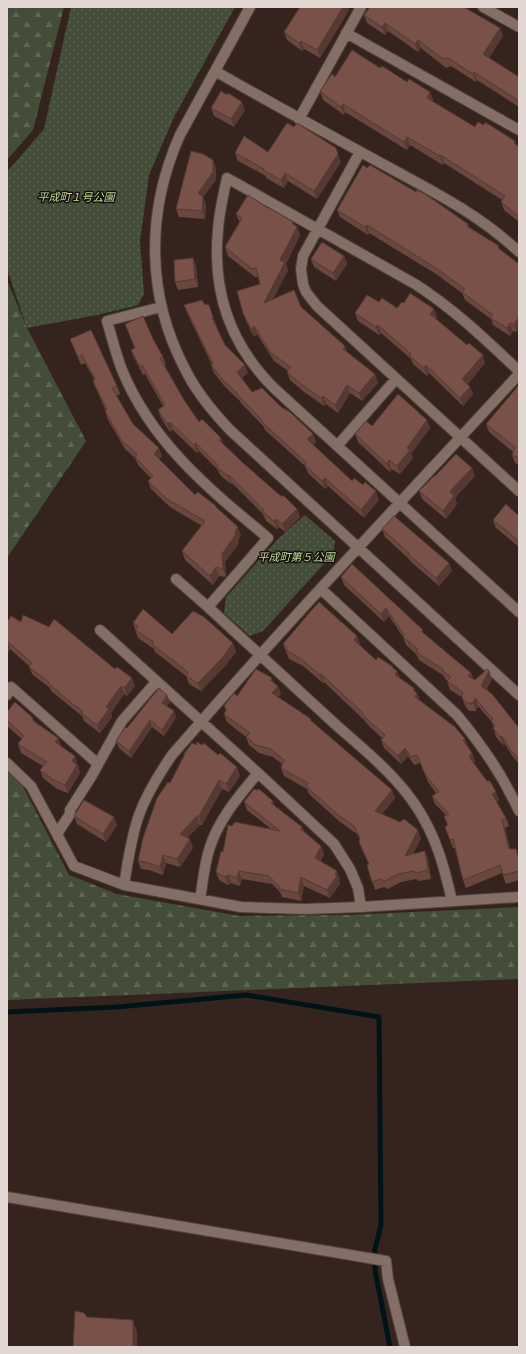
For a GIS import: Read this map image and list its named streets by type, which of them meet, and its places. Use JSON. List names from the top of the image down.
{
  "parks": ["平成町１号公園", "平成町第５公園"]
}
